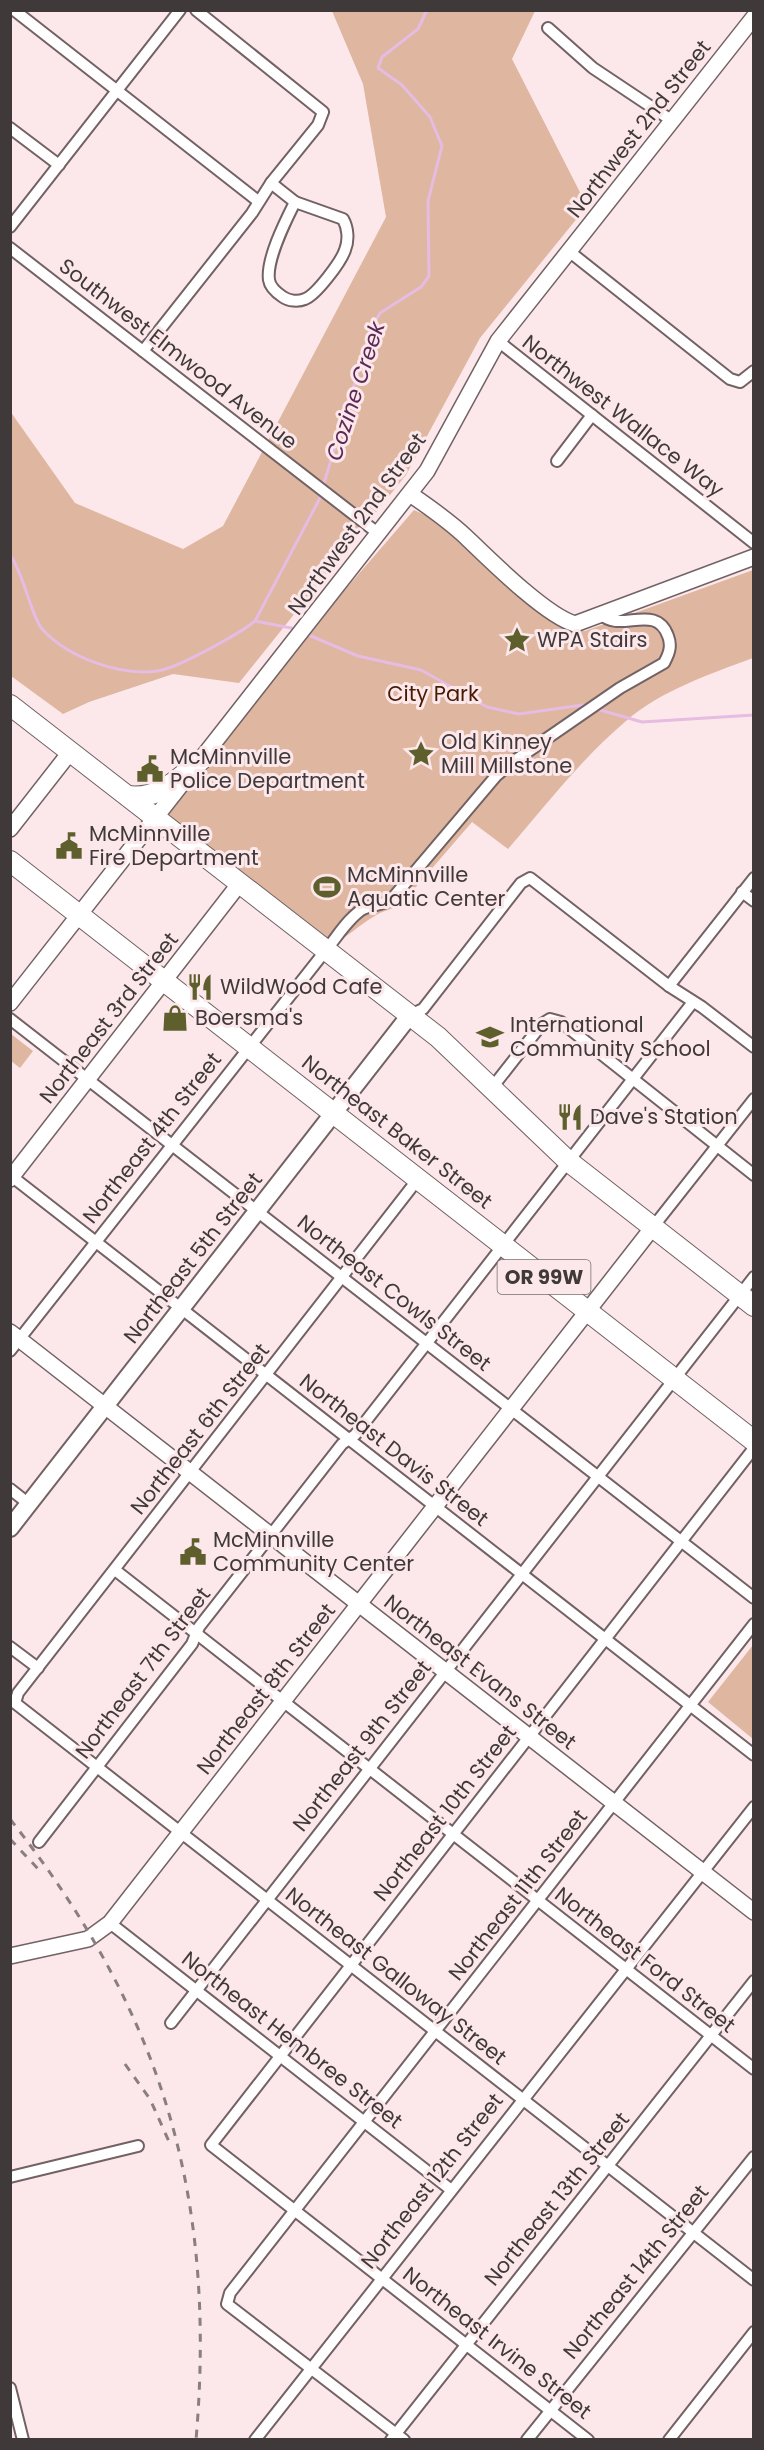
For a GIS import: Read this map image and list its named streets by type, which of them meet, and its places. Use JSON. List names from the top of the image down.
{
  "streets": {
    "highway": ["Northeast Baker Street", "OR 99W"],
    "main road": ["Northeast 5th Street"],
    "street": [
      "Northwest 2nd Street",
      "Southwest Elmwood Avenue",
      "Northwest Wallace Way",
      "Northeast 3rd Street",
      "Northeast 4th Street",
      "Northeast Cowls Street",
      "Northeast 6th Street",
      "Northeast Davis Street",
      "Northeast Evans Street",
      "Northeast 7th Street",
      "Northeast 8th Street",
      "Northeast 9th Street",
      "Northeast 10th Street",
      "Northeast 11th Street",
      "Northeast Ford Street",
      "Northeast Galloway Street",
      "Northeast Hembree Street",
      "Northeast 12th Street",
      "Northeast 13th Street",
      "Northeast 14th Street",
      "Northeast Irvine Street"
    ]
  },
  "crossings": [
    ["Northwest 2nd Street", "Southwest Elmwood Avenue"],
    ["Northwest 2nd Street", "Northwest Wallace Way"],
    ["Northwest 2nd Street", "Northeast Baker Street"],
    ["Northeast 3rd Street", "Northeast Baker Street"],
    ["Northeast 3rd Street", "Northeast Cowls Street"],
    ["Northeast 3rd Street", "Northeast Davis Street"],
    ["Northeast Baker Street", "Northeast 4th Street"],
    ["Northeast Baker Street", "Northeast 5th Street"],
    ["Northeast Baker Street", "Northeast 6th Street"],
    ["Northeast Baker Street", "Northeast 7th Street"],
    ["Northeast Baker Street", "Northeast 8th Street"],
    ["Northeast Baker Street", "Northeast 9th Street"],
    ["Northeast 4th Street", "Northeast Cowls Street"],
    ["Northeast 4th Street", "Northeast Davis Street"],
    ["Northeast 4th Street", "Northeast Evans Street"],
    ["Northeast 5th Street", "Northeast Cowls Street"],
    ["Northeast 5th Street", "Northeast Davis Street"],
    ["Northeast 5th Street", "Northeast Evans Street"],
    ["Northeast Cowls Street", "Northeast 6th Street"],
    ["Northeast Cowls Street", "Northeast 7th Street"],
    ["Northeast Cowls Street", "Northeast 8th Street"],
    ["Northeast Cowls Street", "Northeast 9th Street"],
    ["Northeast Cowls Street", "Northeast 10th Street"],
    ["Northeast 6th Street", "Northeast Davis Street"],
    ["Northeast 6th Street", "Northeast Evans Street"],
    ["Northeast 6th Street", "Northeast Ford Street"],
    ["Northeast 6th Street", "Northeast Galloway Street"],
    ["Northeast Davis Street", "Northeast 7th Street"],
    ["Northeast Davis Street", "Northeast 8th Street"],
    ["Northeast Davis Street", "Northeast 9th Street"],
    ["Northeast Davis Street", "Northeast 10th Street"],
    ["Northeast Davis Street", "Northeast 11th Street"],
    ["Northeast Evans Street", "Northeast 7th Street"],
    ["Northeast Evans Street", "Northeast 8th Street"],
    ["Northeast Evans Street", "Northeast 9th Street"],
    ["Northeast Evans Street", "Northeast 10th Street"],
    ["Northeast Evans Street", "Northeast 11th Street"],
    ["Northeast Evans Street", "Northeast 12th Street"],
    ["Northeast 7th Street", "Northeast Ford Street"],
    ["Northeast 7th Street", "Northeast Galloway Street"],
    ["Northeast 8th Street", "Northeast Ford Street"],
    ["Northeast 8th Street", "Northeast Galloway Street"],
    ["Northeast 8th Street", "Northeast Hembree Street"],
    ["Northeast 9th Street", "Northeast Ford Street"],
    ["Northeast 9th Street", "Northeast Galloway Street"],
    ["Northeast 9th Street", "Northeast Hembree Street"],
    ["Northeast 10th Street", "Northeast Ford Street"],
    ["Northeast 10th Street", "Northeast Galloway Street"],
    ["Northeast 10th Street", "Northeast Hembree Street"],
    ["Northeast 10th Street", "Northeast Irvine Street"],
    ["Northeast 11th Street", "Northeast Ford Street"],
    ["Northeast 11th Street", "Northeast Galloway Street"],
    ["Northeast 11th Street", "Northeast Hembree Street"],
    ["Northeast 11th Street", "Northeast 12th Street"],
    ["Northeast 11th Street", "Northeast Irvine Street"],
    ["Northeast Ford Street", "Northeast 12th Street"],
    ["Northeast Ford Street", "Northeast 13th Street"],
    ["Northeast Galloway Street", "Northeast 12th Street"],
    ["Northeast Galloway Street", "Northeast 13th Street"],
    ["Northeast Galloway Street", "Northeast 14th Street"],
    ["Northeast Hembree Street", "Northeast 12th Street"],
    ["Northeast 12th Street", "Northeast Irvine Street"],
    ["Northeast 13th Street", "Northeast Irvine Street"],
    ["Northeast 14th Street", "Northeast Irvine Street"]
  ],
  "water": ["Cozine Creek"],
  "parks": ["City Park"],
  "places": {
    "place": ["WPA Stairs", "Old Kinney Mill Millstone"],
    "public building": ["McMinnville Police Department", "McMinnville Fire Department", "McMinnville Community Center"],
    "sports": ["McMinnville Aquatic Center"],
    "restaurant": ["WildWood Cafe", "Dave's Station"],
    "shop": ["Boersma's"],
    "school or university": ["International Community School"]
  }
}
